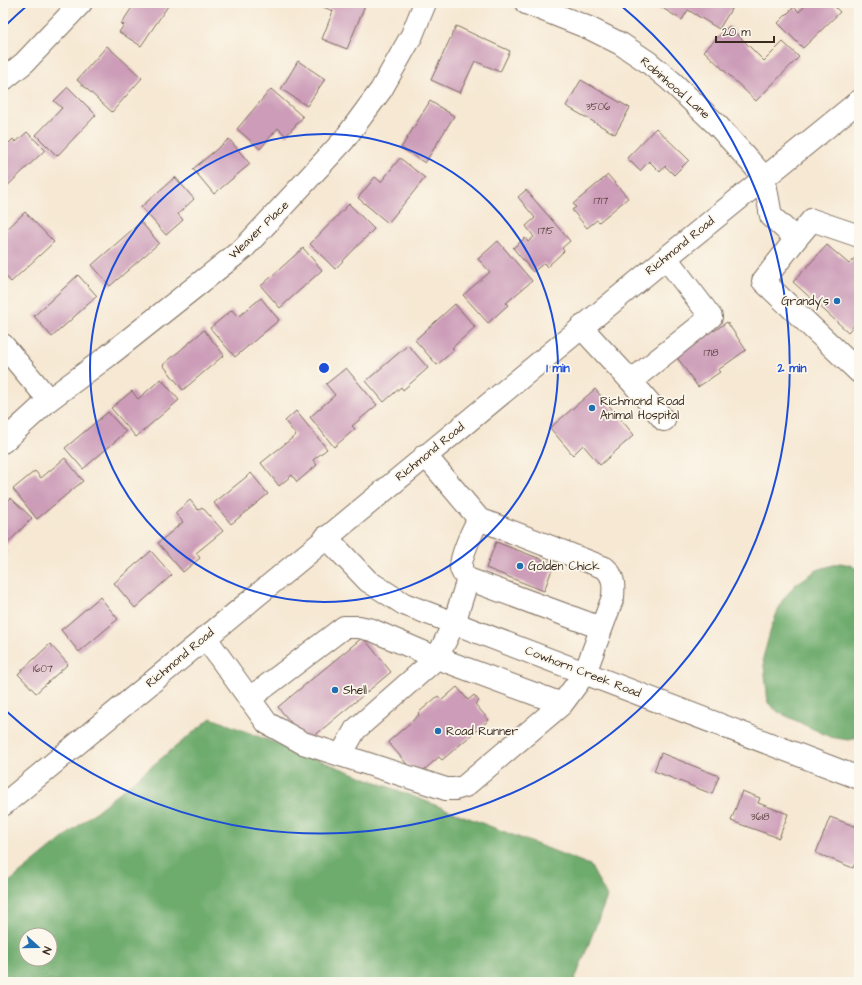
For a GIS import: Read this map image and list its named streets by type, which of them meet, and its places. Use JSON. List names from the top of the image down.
{
  "streets": {
    "street": [
      "Robinhood Lane",
      "Weaver Place",
      "Richmond Road",
      "Cowhorn Creek Road"
    ]
  },
  "crossings": [
    ["Robinhood Lane", "Richmond Road"],
    ["Richmond Road", "Cowhorn Creek Road"]
  ],
  "places": [
    "Grandy's",
    "Richmond Road Animal Hospital",
    "Golden Chick",
    "Shell",
    "Road Runner"
  ],
  "house_numbers": [
    "3506",
    "1717",
    "1715",
    "1718",
    "1607",
    "3618"
  ],
  "scale_bar": "20 m",
  "north": "right",
  "rings": ["1 min", "2 min"]
}
